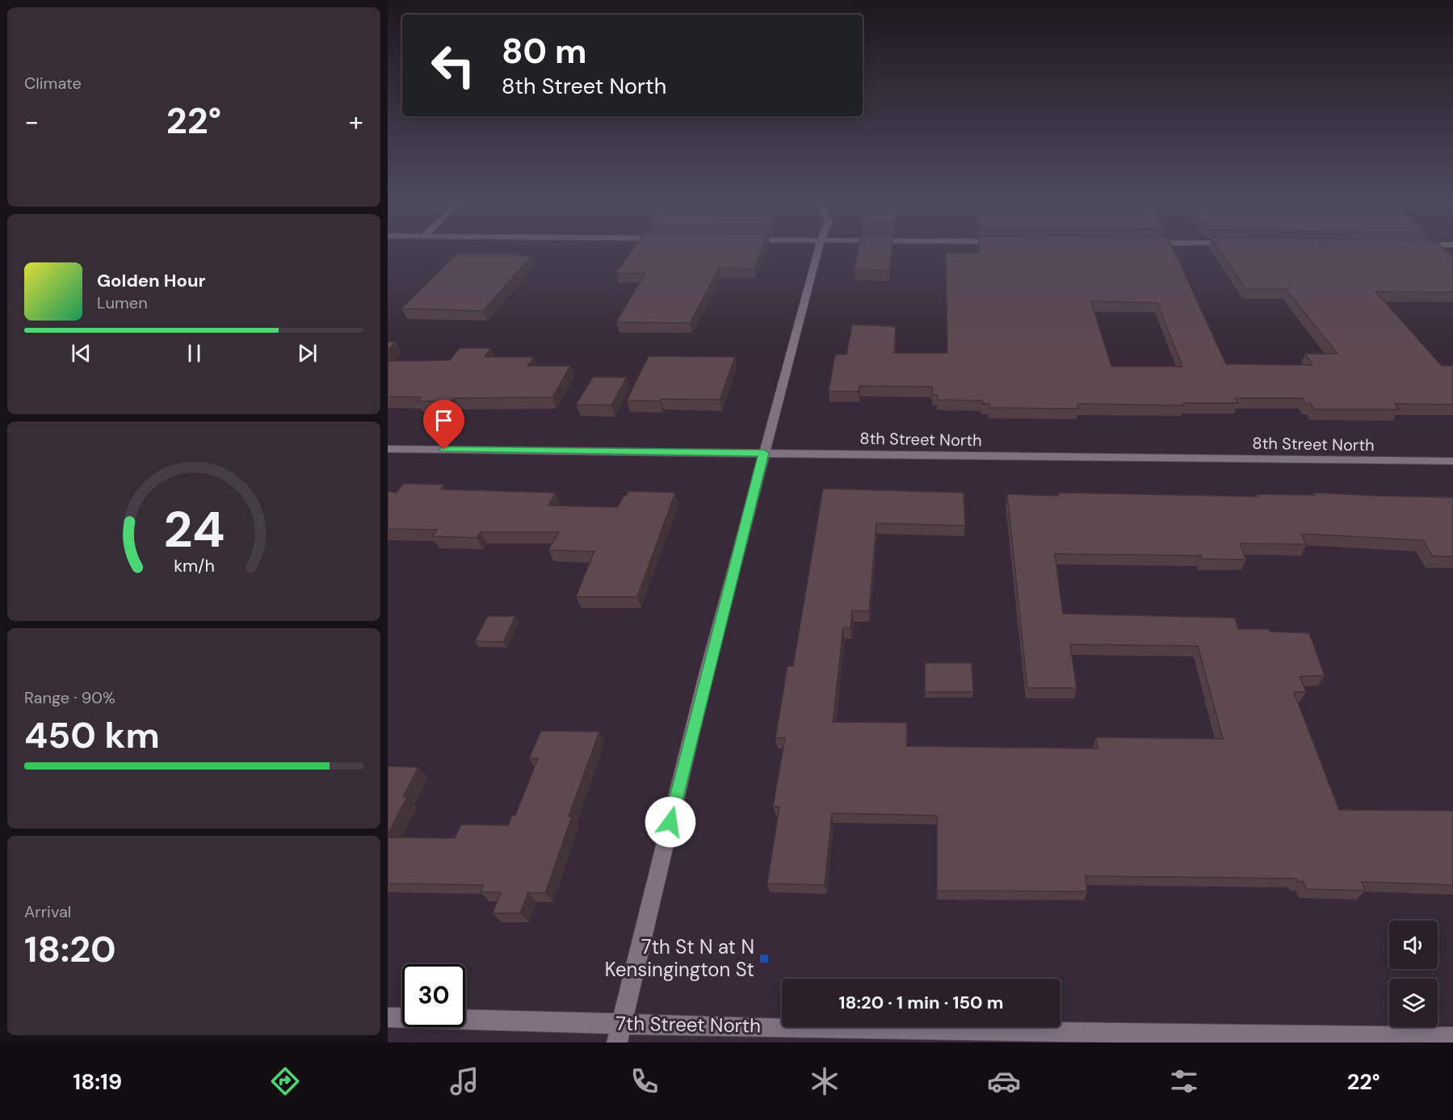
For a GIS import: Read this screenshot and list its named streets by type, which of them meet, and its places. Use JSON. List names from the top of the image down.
{
  "streets": {
    "street": ["8th Street North", "7th Street North"]
  },
  "places": {
    "transit": ["7th St N at N Kensingington St"]
  },
  "page": {
    "tile": [
      "Climate",
      ["Range · 90%", "450 km"],
      ["Arrival", "18:20"]
    ],
    "turn": ["80 m", "8th Street North"],
    "heat": ["−", "22°", "+"],
    "song": ["Golden Hour", "Lumen"],
    "limit": "30",
    "trip": "18:20 · 1 min · 150 m",
    "tabs": ["18:19", "22°"],
    "gauge": ["24", "km/h"]
  }
}
